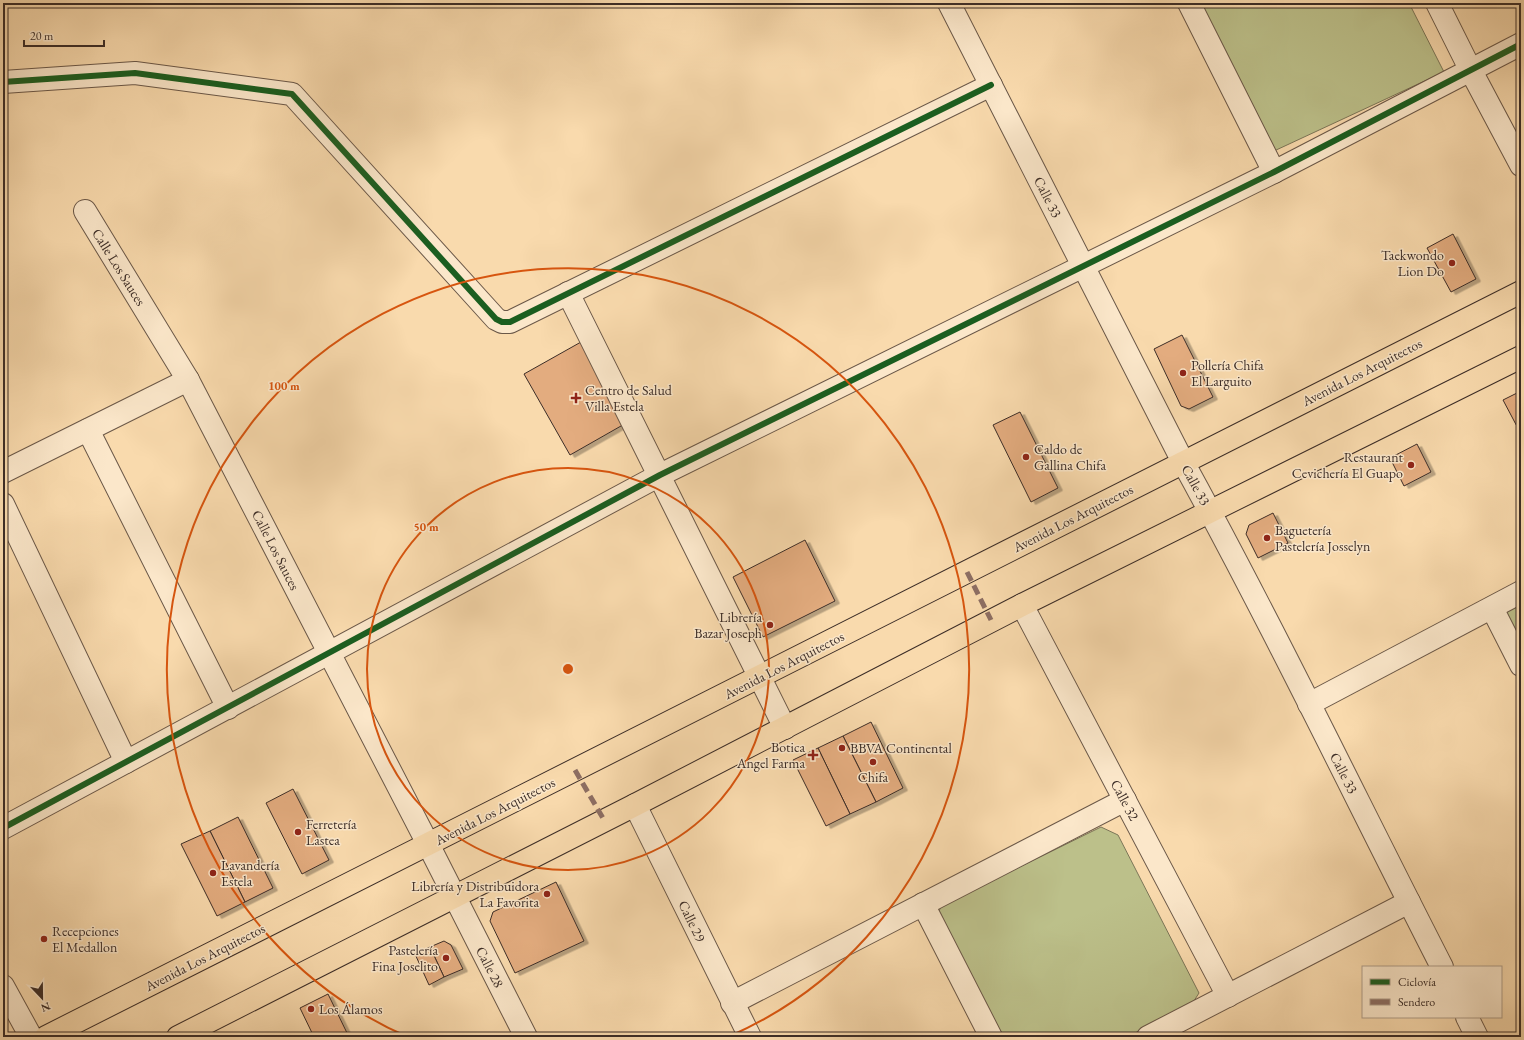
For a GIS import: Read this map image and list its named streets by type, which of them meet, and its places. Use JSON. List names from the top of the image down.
{
  "streets": {
    "main road": ["Avenida Los Arquitectos"],
    "street": [
      "Calle 33",
      "Calle Los Sauces",
      "Calle 32",
      "Calle 29",
      "Calle 28"
    ]
  },
  "crossings": [
    ["Calle 33", "Avenida Los Arquitectos"],
    ["Calle Los Sauces", "Avenida Los Arquitectos"],
    ["Calle Los Sauces", "Calle 28"]
  ],
  "places": {
    "other": [
      "Taekwondo Lion Do",
      "Pollería Chifa El Larguito",
      "Caldo de Gallina Chifa",
      "Restaurant Cevichería El Guapo",
      "Baguetería Pastelería Josselyn",
      "Librería Bazar Joseph",
      "BBVA Continental",
      "Chifa",
      "Ferretería Lastea",
      "Lavandería Estela",
      "Librería y Distribuidora La Favorita",
      "Recepciones El Medallon",
      "Pastelería Fina Joselito",
      "Los Álamos"
    ],
    "health": ["Centro de Salud Villa Estela", "Botica Angel Farma"]
  },
  "legend": ["Ciclovía", "Sendero"],
  "scale_bar": "20 m",
  "north": "bottom",
  "rings": ["100 m", "50 m"]
}
